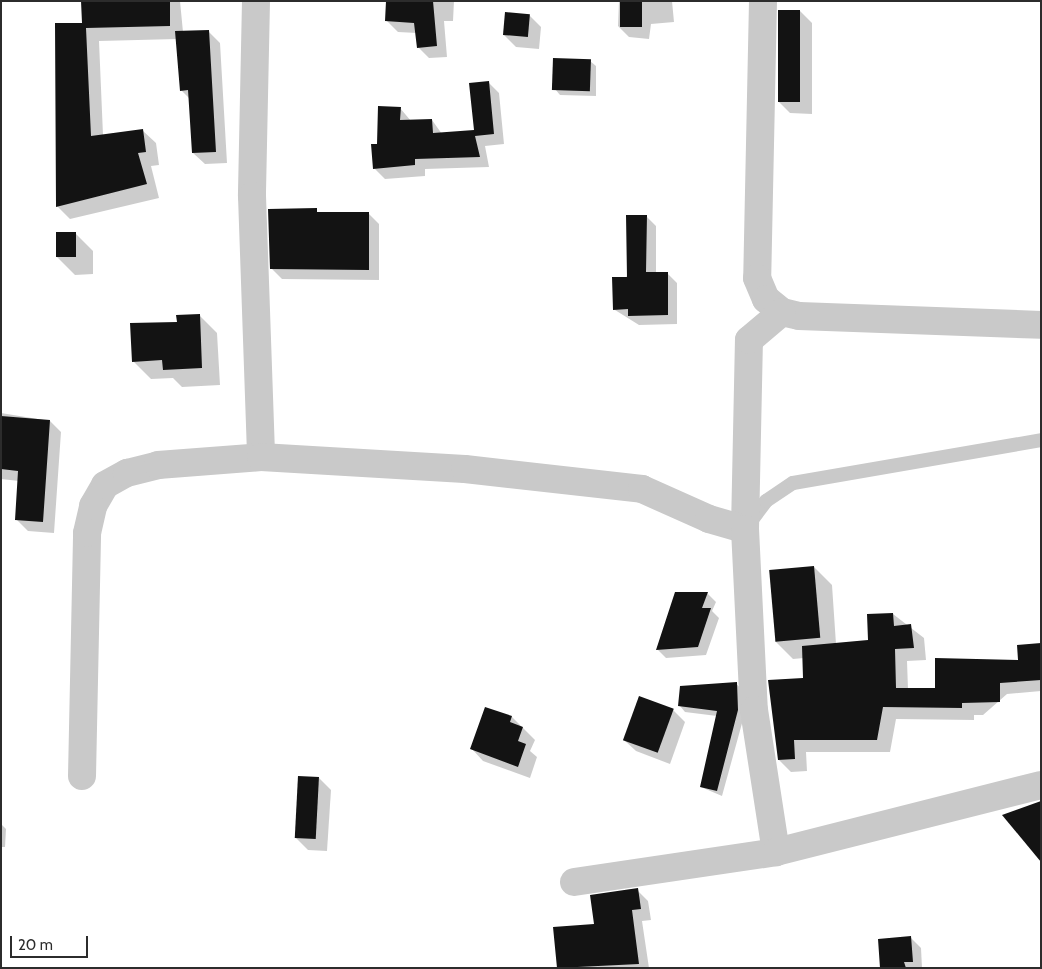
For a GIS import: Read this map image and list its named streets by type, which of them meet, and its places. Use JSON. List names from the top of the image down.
{
  "scale_bar": "20 m"
}
